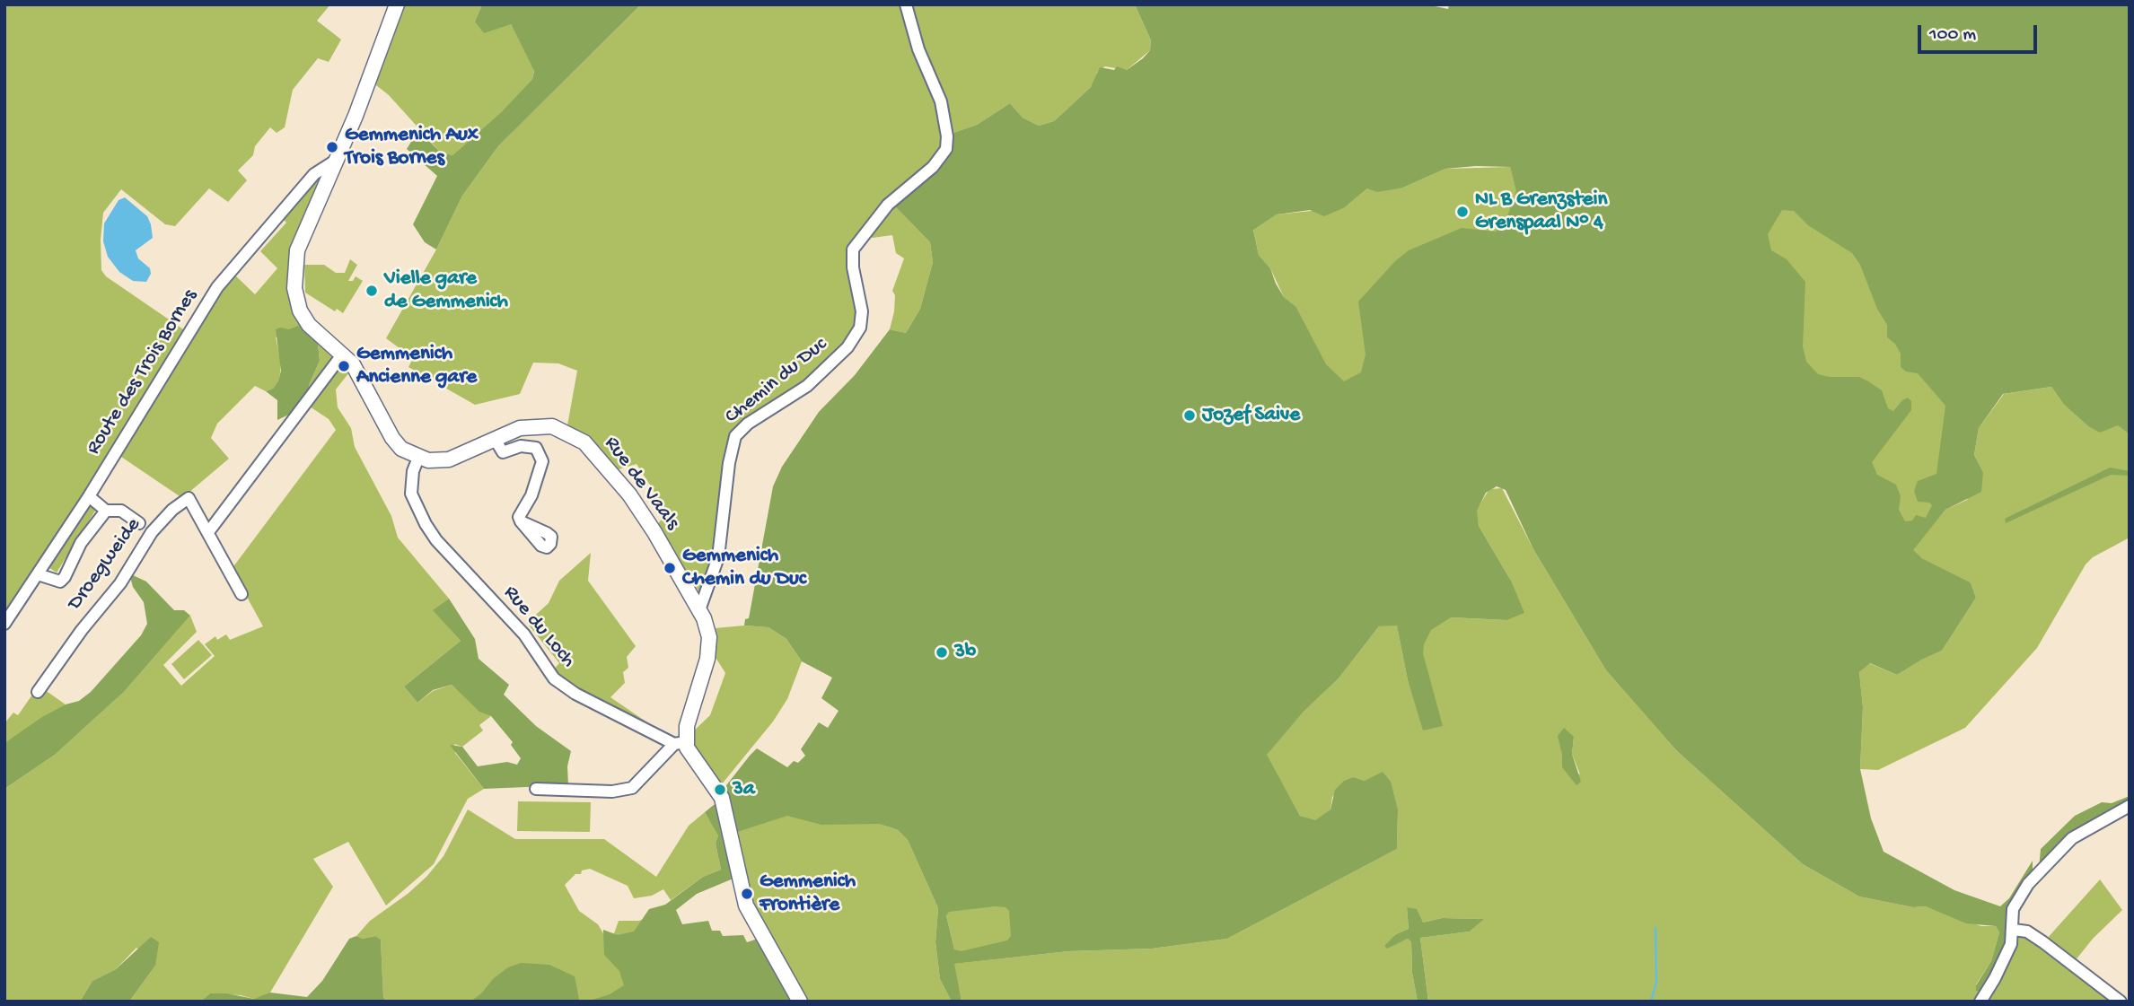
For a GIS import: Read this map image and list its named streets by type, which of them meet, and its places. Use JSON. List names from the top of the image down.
{
  "streets": {
    "main road": ["Rue de Vaals"],
    "street": [
      "Route des Trois Bornes",
      "Chemin du Duc",
      "Droegweide",
      "Rue du Loch"
    ]
  },
  "crossings": [
    ["Chemin du Duc", "Rue de Vaals"],
    ["Rue de Vaals", "Rue du Loch"]
  ],
  "places": [
    "Gemmenich Aux Trois Bornes",
    "NL B Grenzstein Grenspaal N° 4",
    "Vielle gare de Gemmenich",
    "Gemmenich Ancienne gare",
    "Jozef Saive",
    "Gemmenich Chemin du Duc",
    "3b",
    "3a",
    "Gemmenich Frontière"
  ],
  "scale_bar": "100 m"
}
